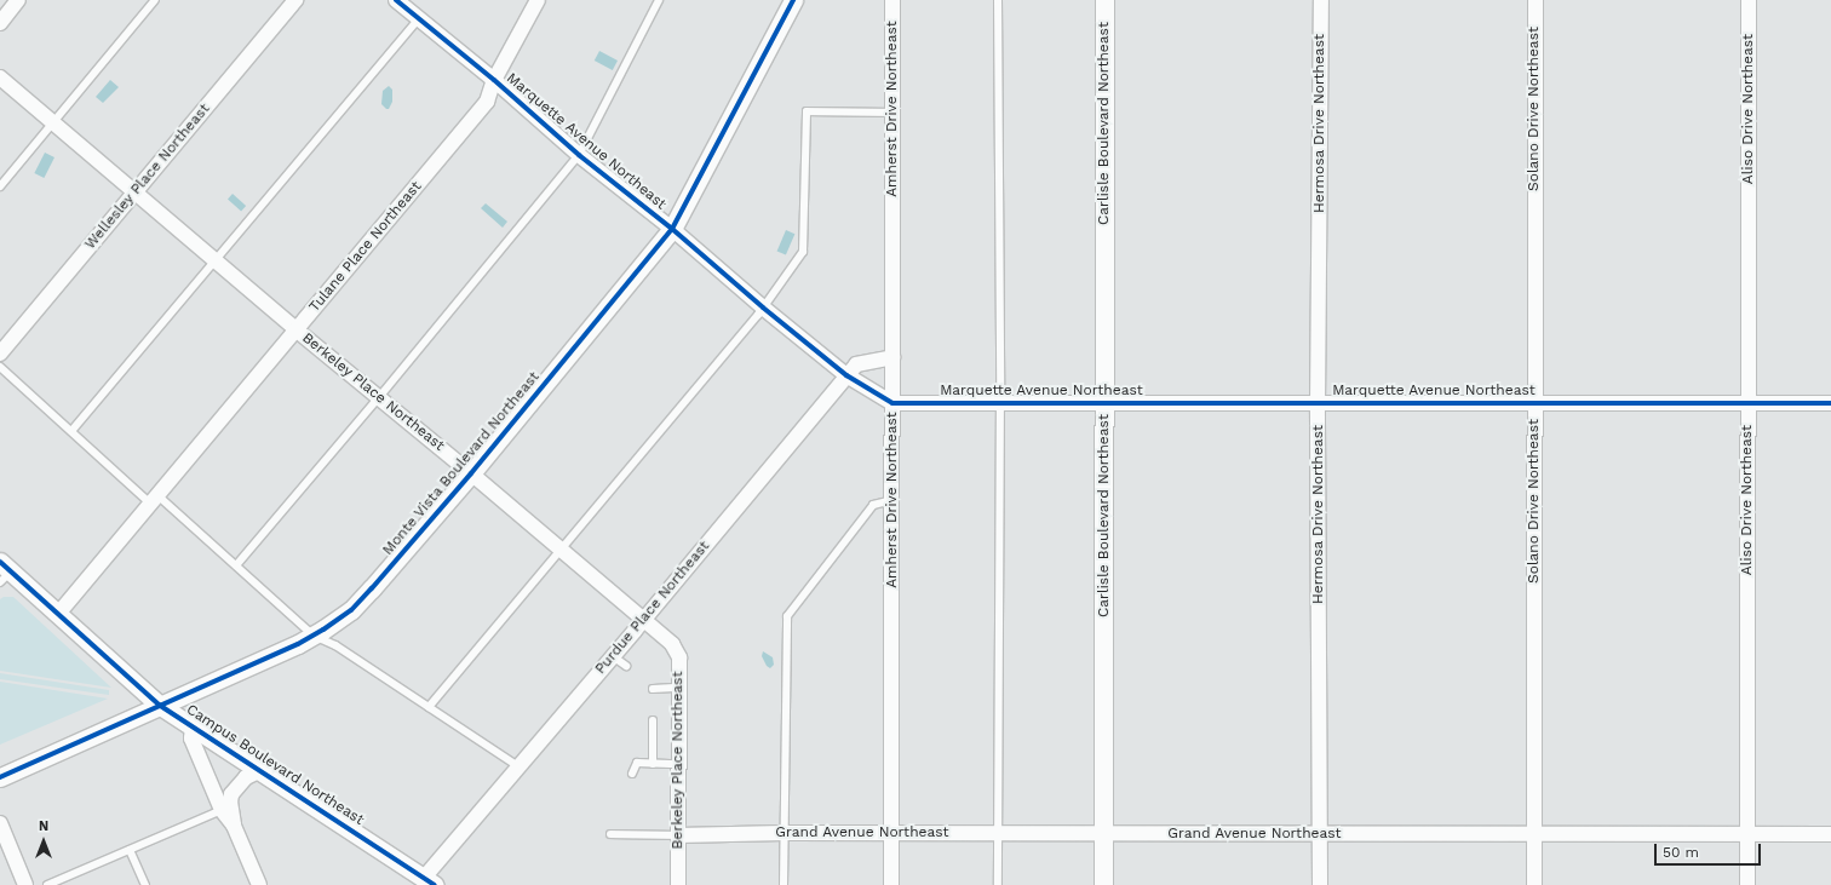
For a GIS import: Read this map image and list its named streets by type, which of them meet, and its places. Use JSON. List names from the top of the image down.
{
  "streets": {
    "street": [
      "Amherst Drive Northeast",
      "Solano Drive Northeast",
      "Aliso Drive Northeast",
      "Carlisle Boulevard Northeast",
      "Hermosa Drive Northeast",
      "Marquette Avenue Northeast",
      "Wellesley Place Northeast",
      "Tulane Place Northeast",
      "Berkeley Place Northeast",
      "Monte Vista Boulevard Northeast",
      "Purdue Place Northeast",
      "Campus Boulevard Northeast",
      "Grand Avenue Northeast"
    ]
  },
  "crossings": [
    ["Amherst Drive Northeast", "Marquette Avenue Northeast"],
    ["Amherst Drive Northeast", "Purdue Place Northeast"],
    ["Amherst Drive Northeast", "Grand Avenue Northeast"],
    ["Solano Drive Northeast", "Marquette Avenue Northeast"],
    ["Solano Drive Northeast", "Grand Avenue Northeast"],
    ["Aliso Drive Northeast", "Marquette Avenue Northeast"],
    ["Aliso Drive Northeast", "Grand Avenue Northeast"],
    ["Carlisle Boulevard Northeast", "Marquette Avenue Northeast"],
    ["Carlisle Boulevard Northeast", "Grand Avenue Northeast"],
    ["Hermosa Drive Northeast", "Marquette Avenue Northeast"],
    ["Hermosa Drive Northeast", "Grand Avenue Northeast"],
    ["Marquette Avenue Northeast", "Tulane Place Northeast"],
    ["Marquette Avenue Northeast", "Monte Vista Boulevard Northeast"],
    ["Marquette Avenue Northeast", "Purdue Place Northeast"],
    ["Wellesley Place Northeast", "Berkeley Place Northeast"],
    ["Tulane Place Northeast", "Berkeley Place Northeast"],
    ["Tulane Place Northeast", "Campus Boulevard Northeast"],
    ["Berkeley Place Northeast", "Monte Vista Boulevard Northeast"],
    ["Berkeley Place Northeast", "Purdue Place Northeast"],
    ["Berkeley Place Northeast", "Grand Avenue Northeast"],
    ["Monte Vista Boulevard Northeast", "Campus Boulevard Northeast"],
    ["Purdue Place Northeast", "Campus Boulevard Northeast"]
  ],
  "scale_bar": "50 m",
  "north": "top"
}
